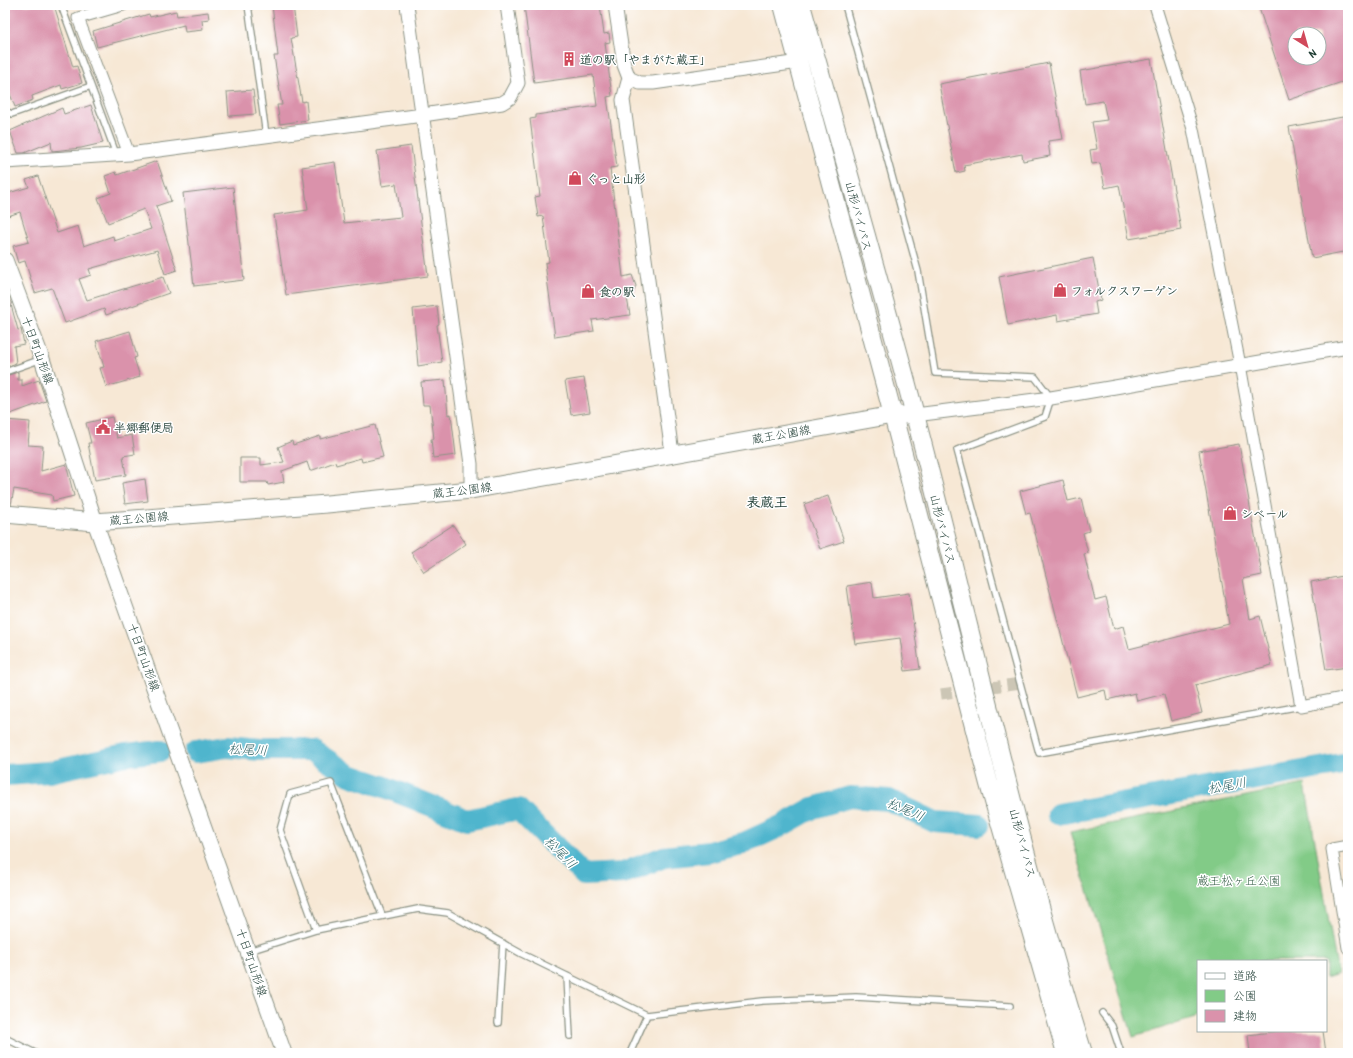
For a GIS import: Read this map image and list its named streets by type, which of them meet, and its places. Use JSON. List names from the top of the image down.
{
  "streets": {
    "highway": ["山形バイパス"],
    "main road": ["十日町山形線", "蔵王公園線"]
  },
  "crossings": [
    ["山形バイパス", "蔵王公園線"],
    ["十日町山形線", "蔵王公園線"]
  ],
  "districts": ["表蔵王"],
  "water": ["松尾川"],
  "parks": ["蔵王松ヶ丘公園"],
  "places": {
    "building": ["道の駅「やまがた蔵王」"],
    "shop": [
      "ぐっと山形",
      "フォルクスワーゲン",
      "食の駅",
      "シベール"
    ],
    "public building": ["半郷郵便局"]
  },
  "legend": ["道路", "公園", "建物"],
  "north": "bottom right"
}
